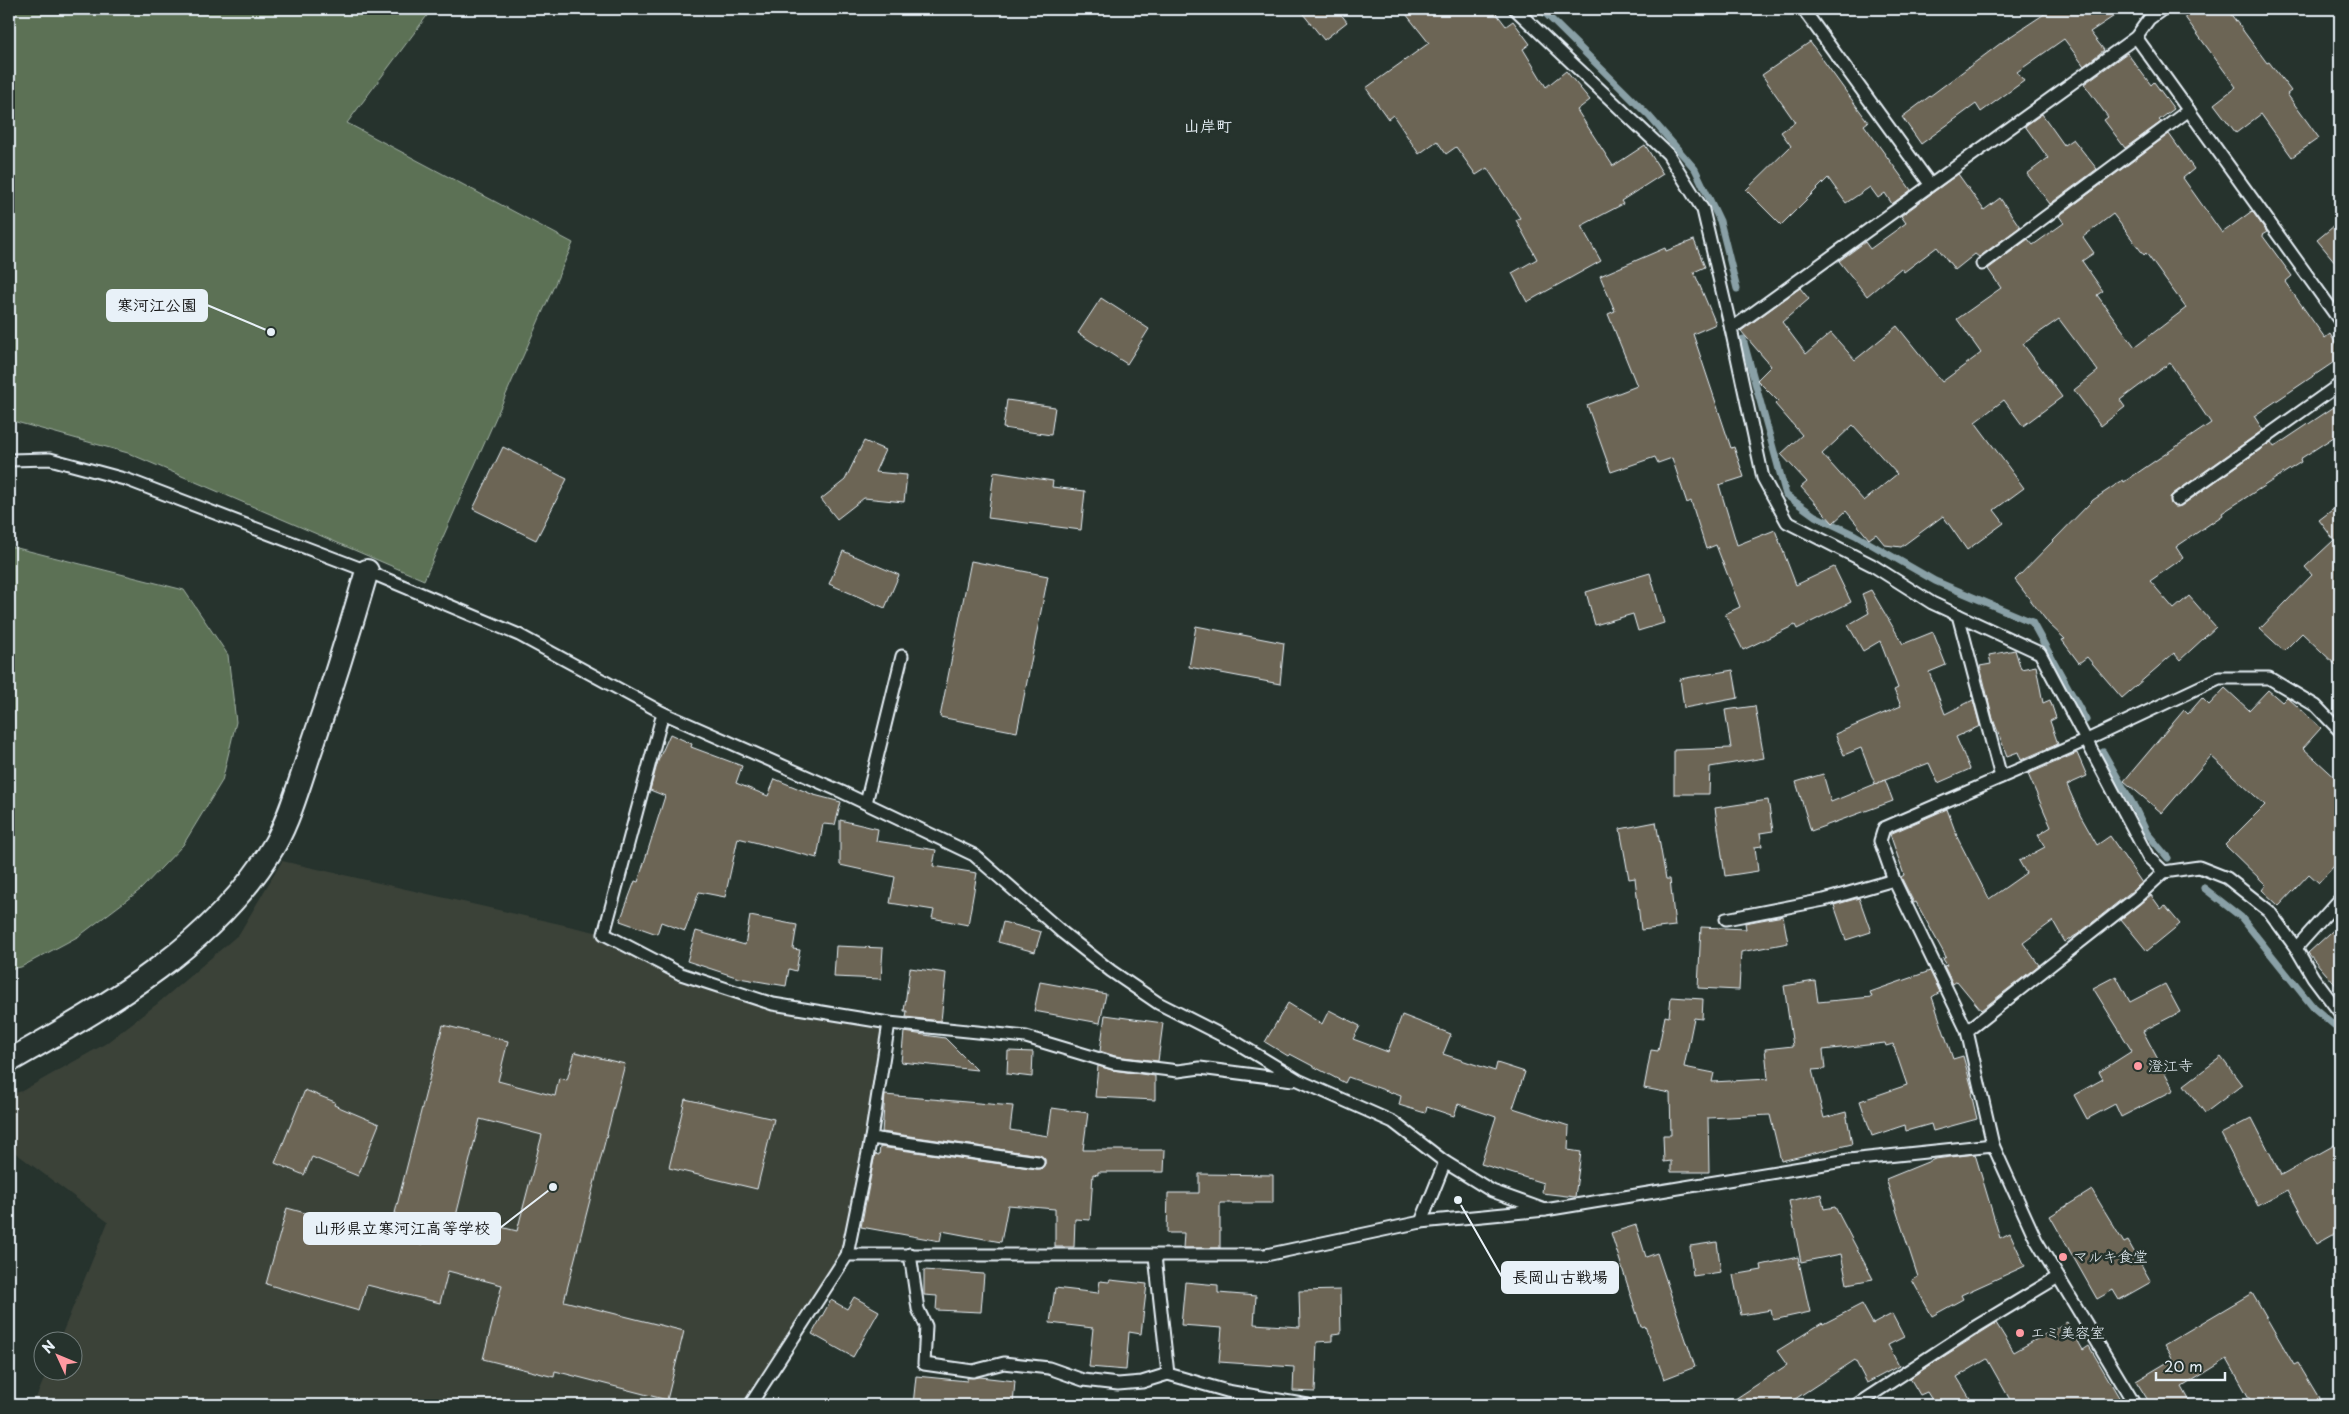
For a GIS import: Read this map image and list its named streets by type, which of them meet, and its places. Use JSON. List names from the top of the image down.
{
  "districts": ["山岸町"],
  "places": [
    "寒河江公園",
    "澄江寺",
    "山形県立寒河江高等学校",
    "長岡山古戦場",
    "マルキ食堂",
    "エミ美容室"
  ],
  "scale_bar": "20 m",
  "north": "top left"
}
